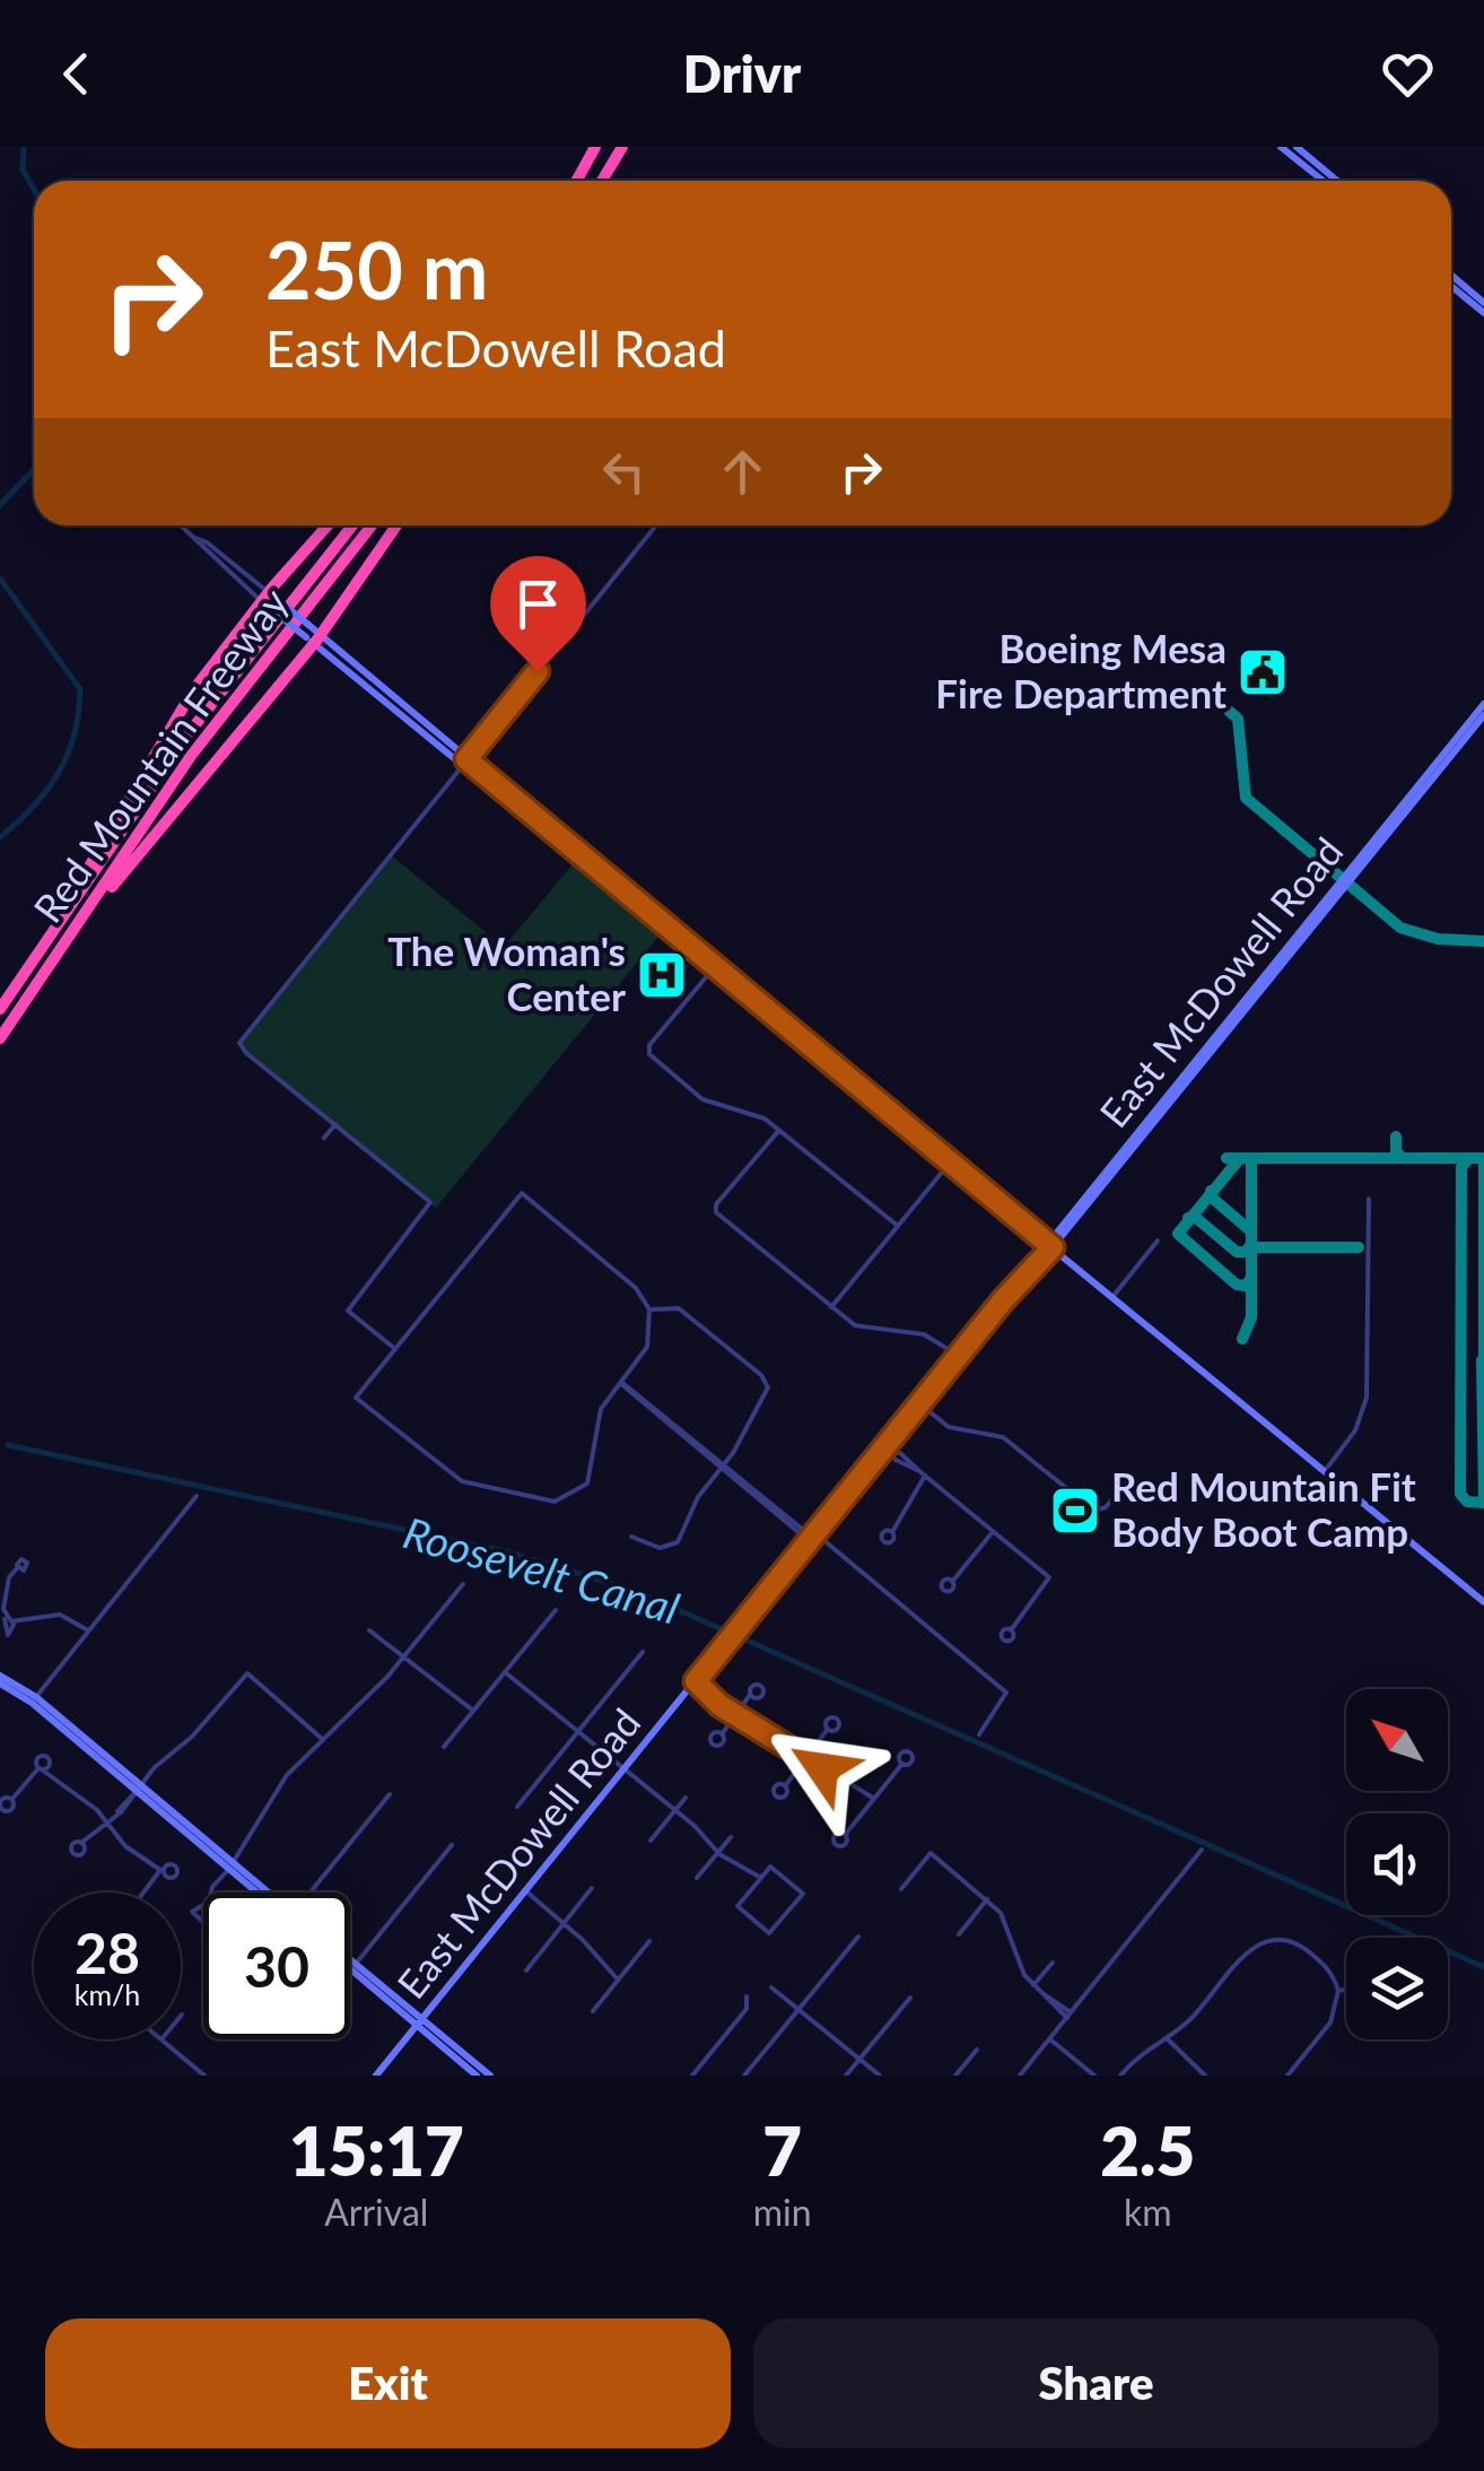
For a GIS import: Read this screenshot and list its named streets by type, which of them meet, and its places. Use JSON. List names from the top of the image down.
{
  "streets": {
    "highway": ["Red Mountain Freeway"],
    "main road": ["East McDowell Road"]
  },
  "water": ["Roosevelt Canal"],
  "places": {
    "public building": ["Boeing Mesa Fire Department"],
    "hospital": ["The Woman's Center"],
    "sports": ["Red Mountain Fit Body Boot Camp"]
  },
  "north": "top left",
  "page": {
    "header": "Drivr",
    "turn": ["250 m", "East McDowell Road"],
    "speed": "28 km/h",
    "limit": "30",
    "eta": [
      "15:17",
      "Arrival",
      "7",
      "min",
      "2.5",
      "km"
    ],
    "buttons": ["Exit", "Share"]
  }
}
